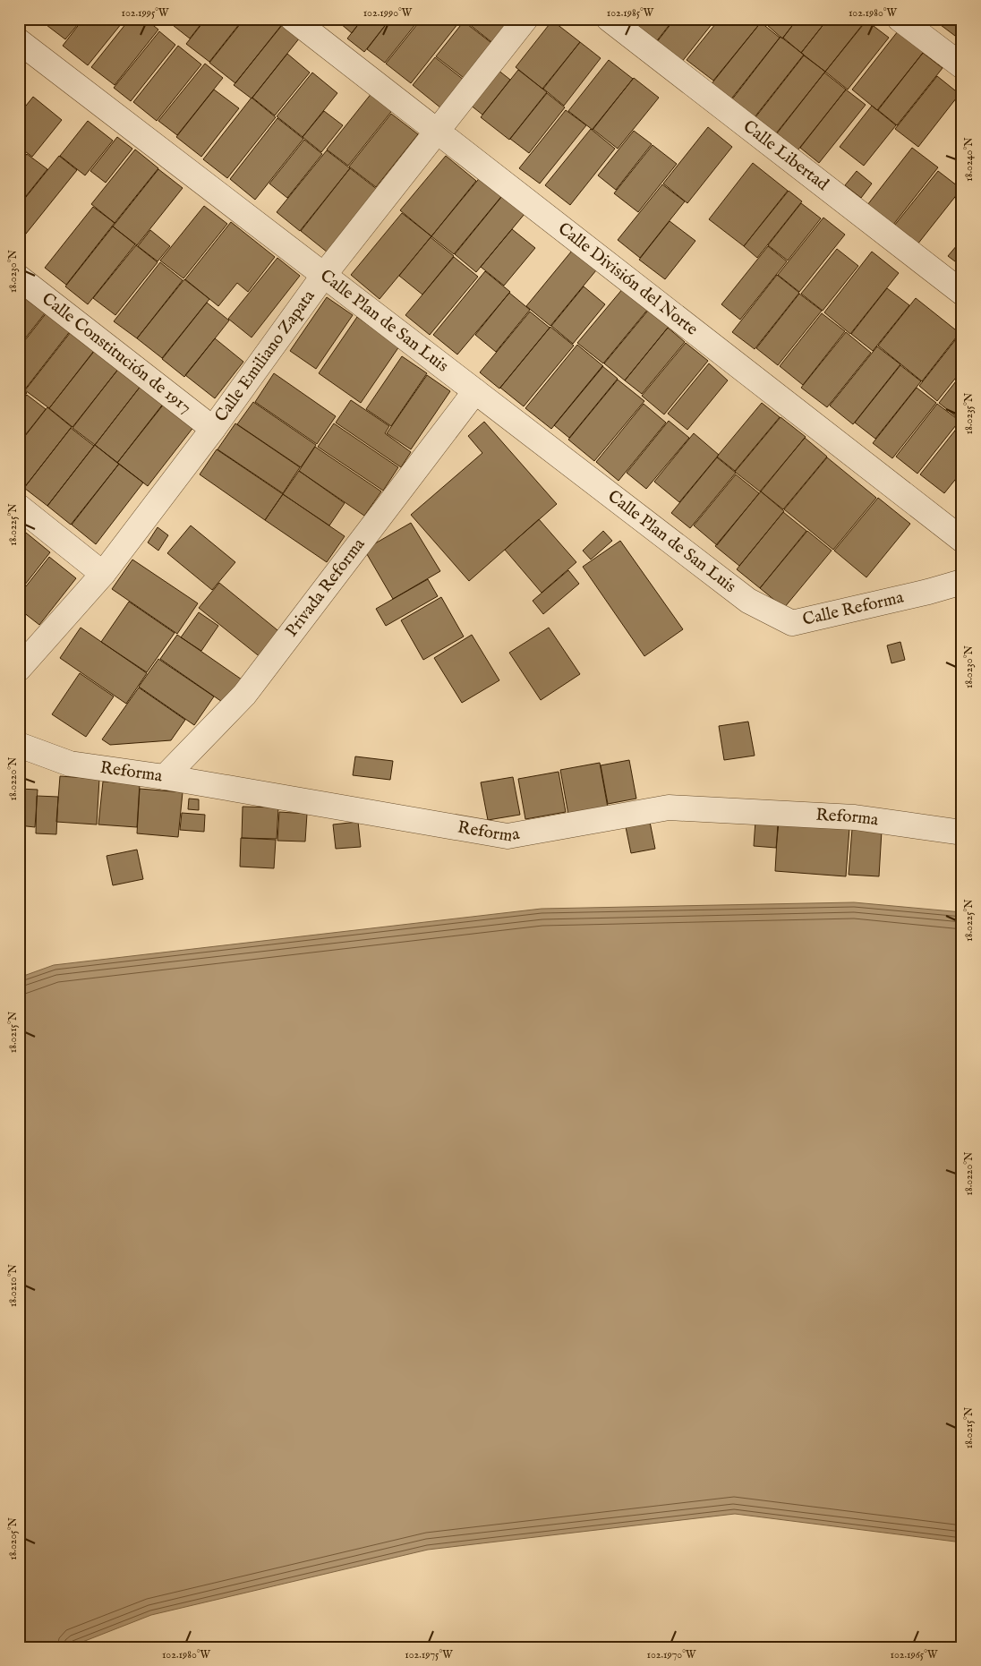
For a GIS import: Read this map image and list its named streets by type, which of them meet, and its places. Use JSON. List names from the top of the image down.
{
  "streets": {
    "street": [
      "Calle Libertad",
      "Calle División del Norte",
      "Calle Plan de San Luis",
      "Calle Constitución de 1917",
      "Calle Emiliano Zapata",
      "Privada Reforma",
      "Calle Reforma",
      "Reforma"
    ]
  },
  "crossings": [
    ["Calle División del Norte", "Calle Emiliano Zapata"],
    ["Calle Plan de San Luis", "Calle Emiliano Zapata"],
    ["Calle Plan de San Luis", "Privada Reforma"],
    ["Calle Plan de San Luis", "Calle Reforma"],
    ["Calle Constitución de 1917", "Calle Emiliano Zapata"],
    ["Privada Reforma", "Reforma"]
  ],
  "coordinates": [
    "102.1995°W",
    "102.1990°W",
    "102.1985°W",
    "102.1980°W",
    "18.0240°N",
    "18.0230°N",
    "18.0235°N",
    "18.0225°N",
    "18.0220°N",
    "18.0215°N",
    "18.0210°N",
    "18.0205°N",
    "102.1975°W",
    "102.1970°W",
    "102.1965°W"
  ]
}
